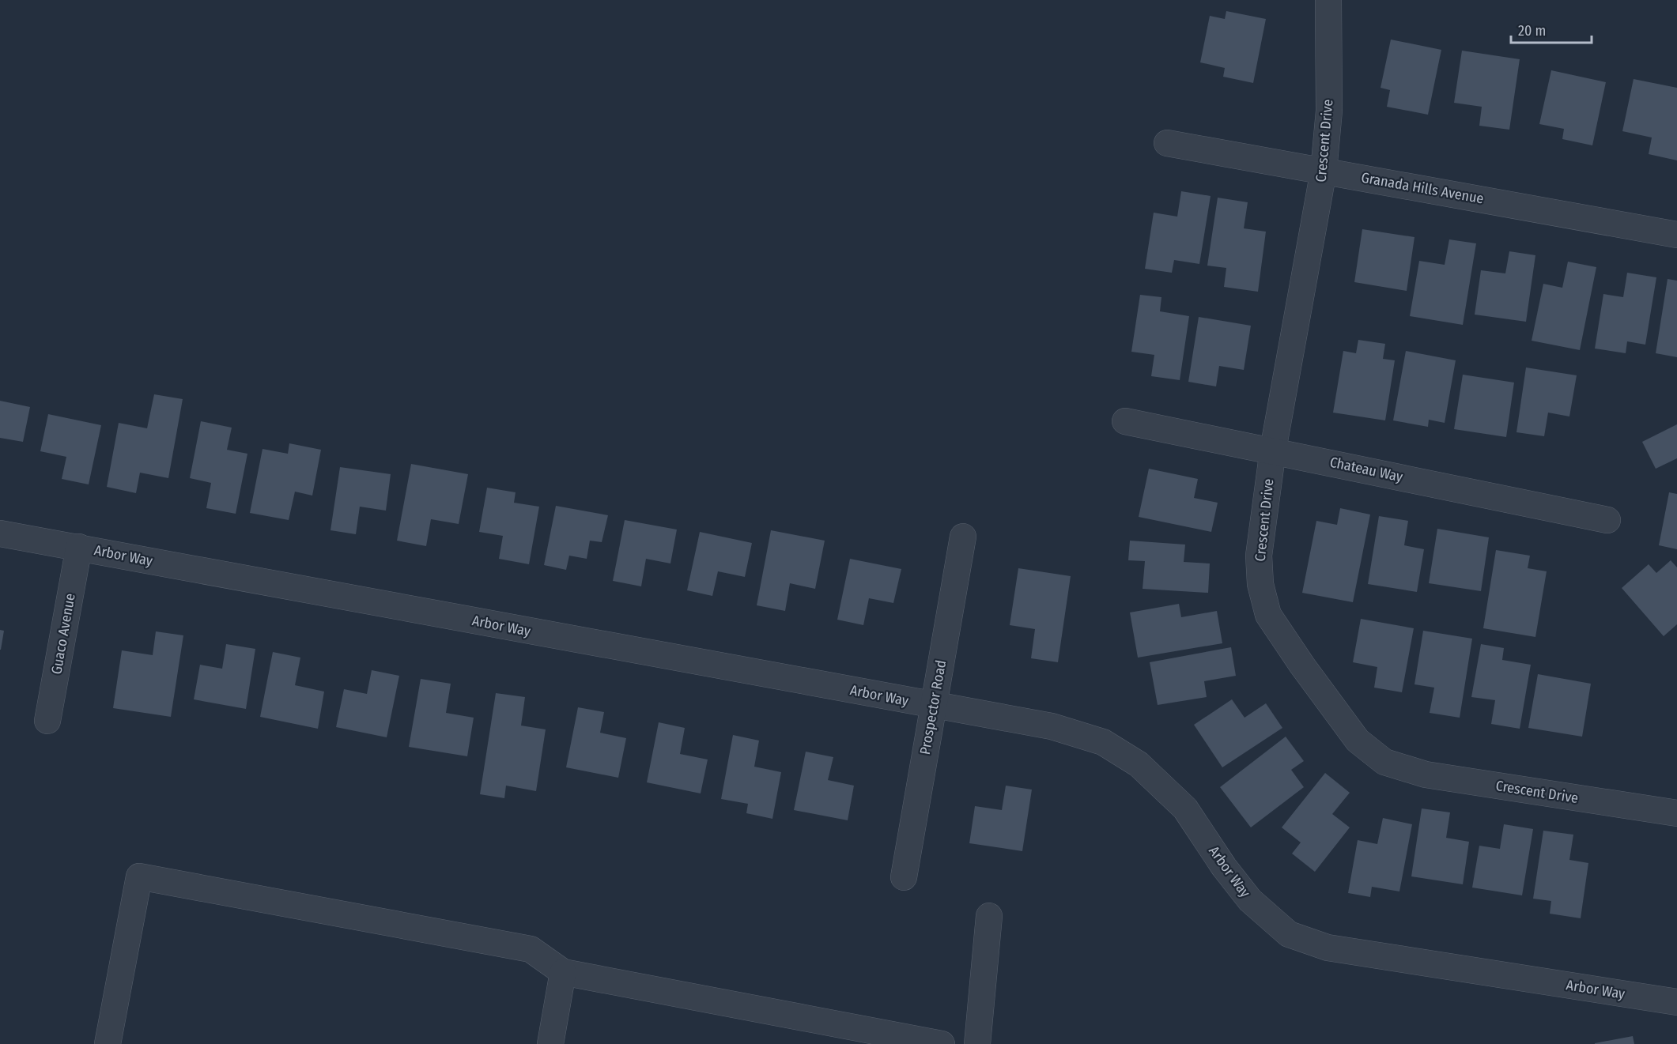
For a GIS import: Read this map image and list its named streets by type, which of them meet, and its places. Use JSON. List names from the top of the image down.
{
  "streets": {
    "street": [
      "Crescent Drive",
      "Granada Hills Avenue",
      "Chateau Way",
      "Arbor Way",
      "Guaco Avenue",
      "Prospector Road"
    ]
  },
  "crossings": [
    ["Crescent Drive", "Granada Hills Avenue"],
    ["Crescent Drive", "Chateau Way"],
    ["Arbor Way", "Guaco Avenue"],
    ["Arbor Way", "Prospector Road"]
  ],
  "scale_bar": "20 m"
}
